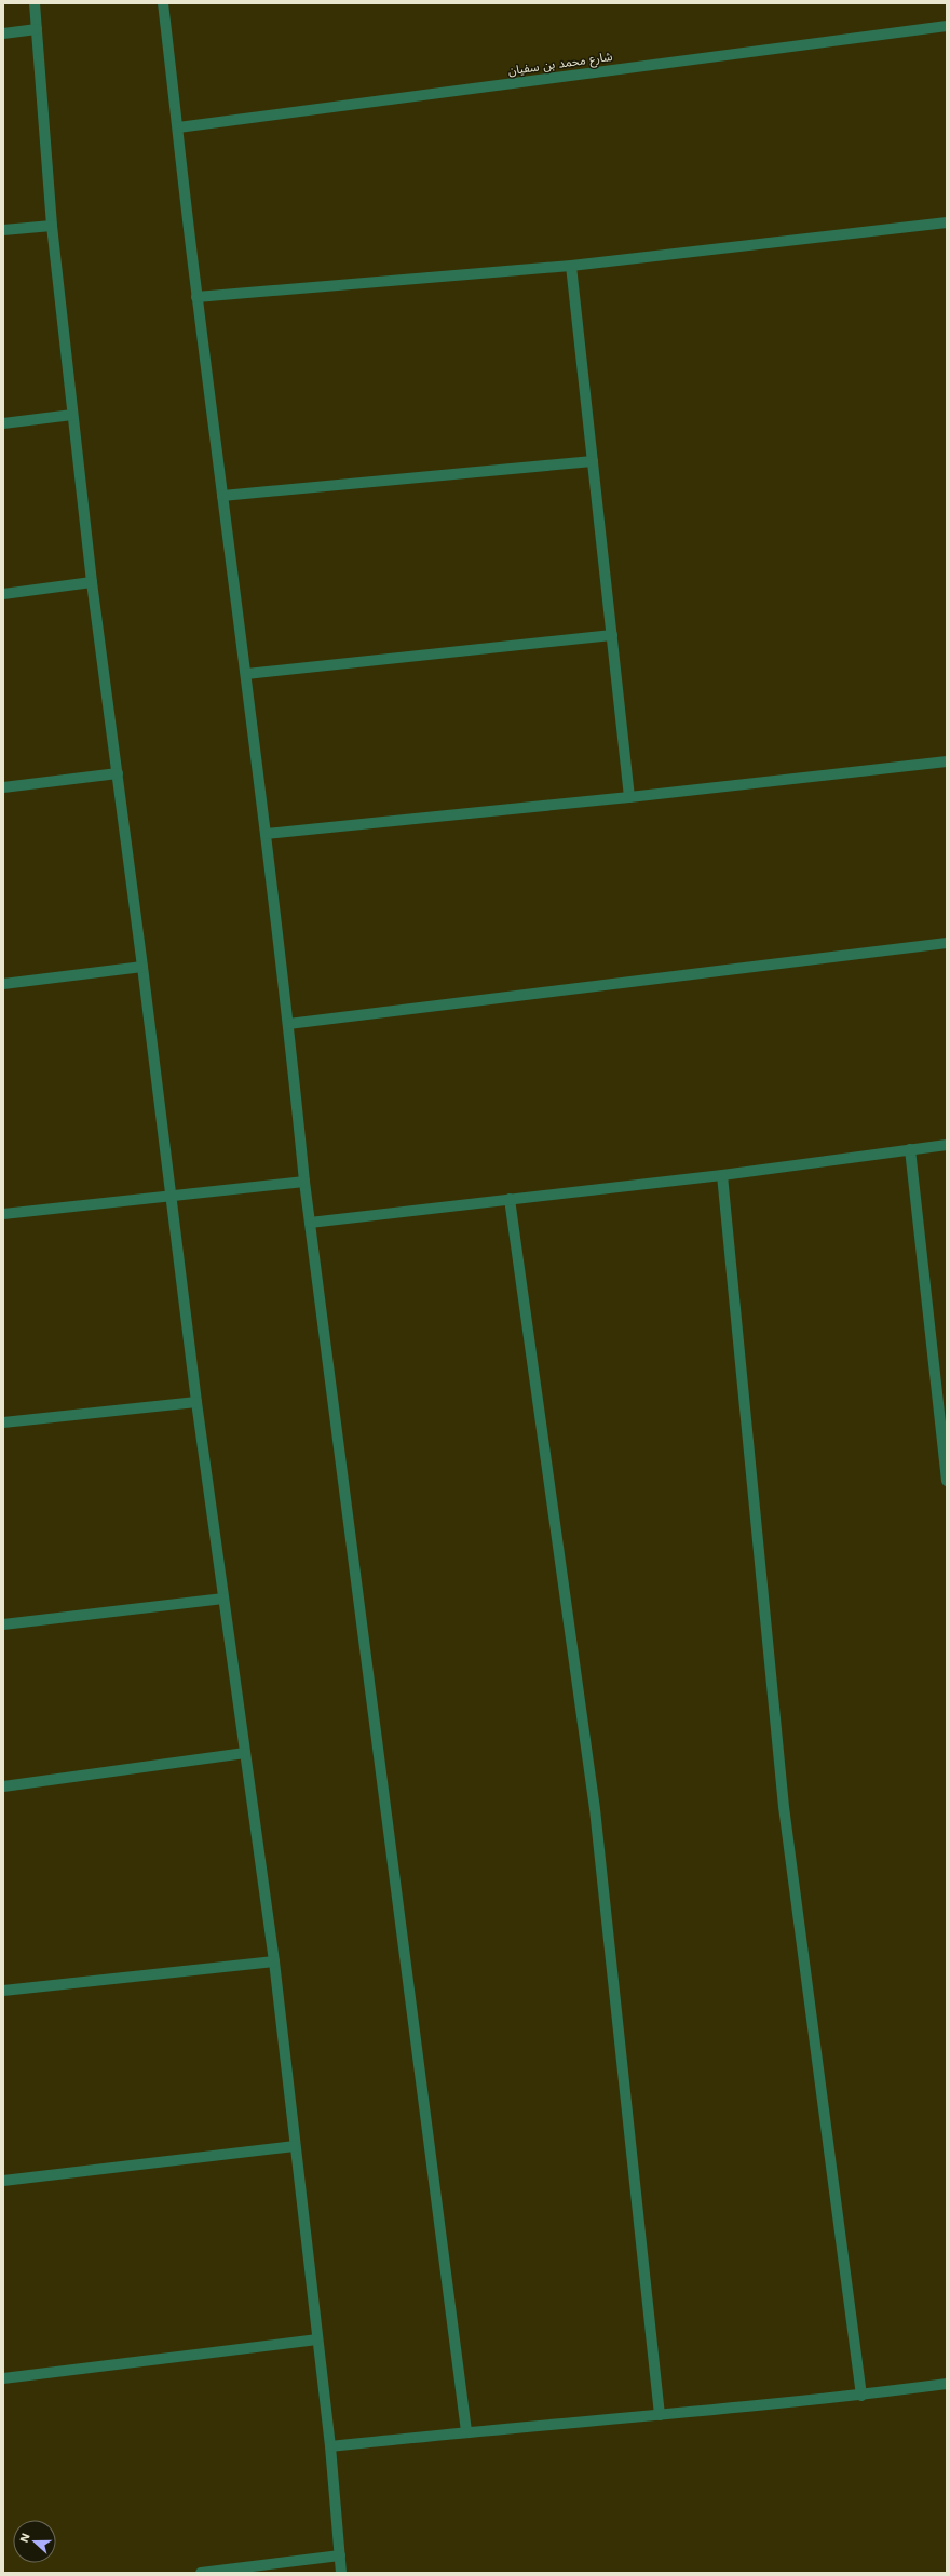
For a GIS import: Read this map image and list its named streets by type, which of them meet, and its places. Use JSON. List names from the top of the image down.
{
  "streets": {
    "street": ["شارع محمد بن سفيان"]
  },
  "north": "left"
}
